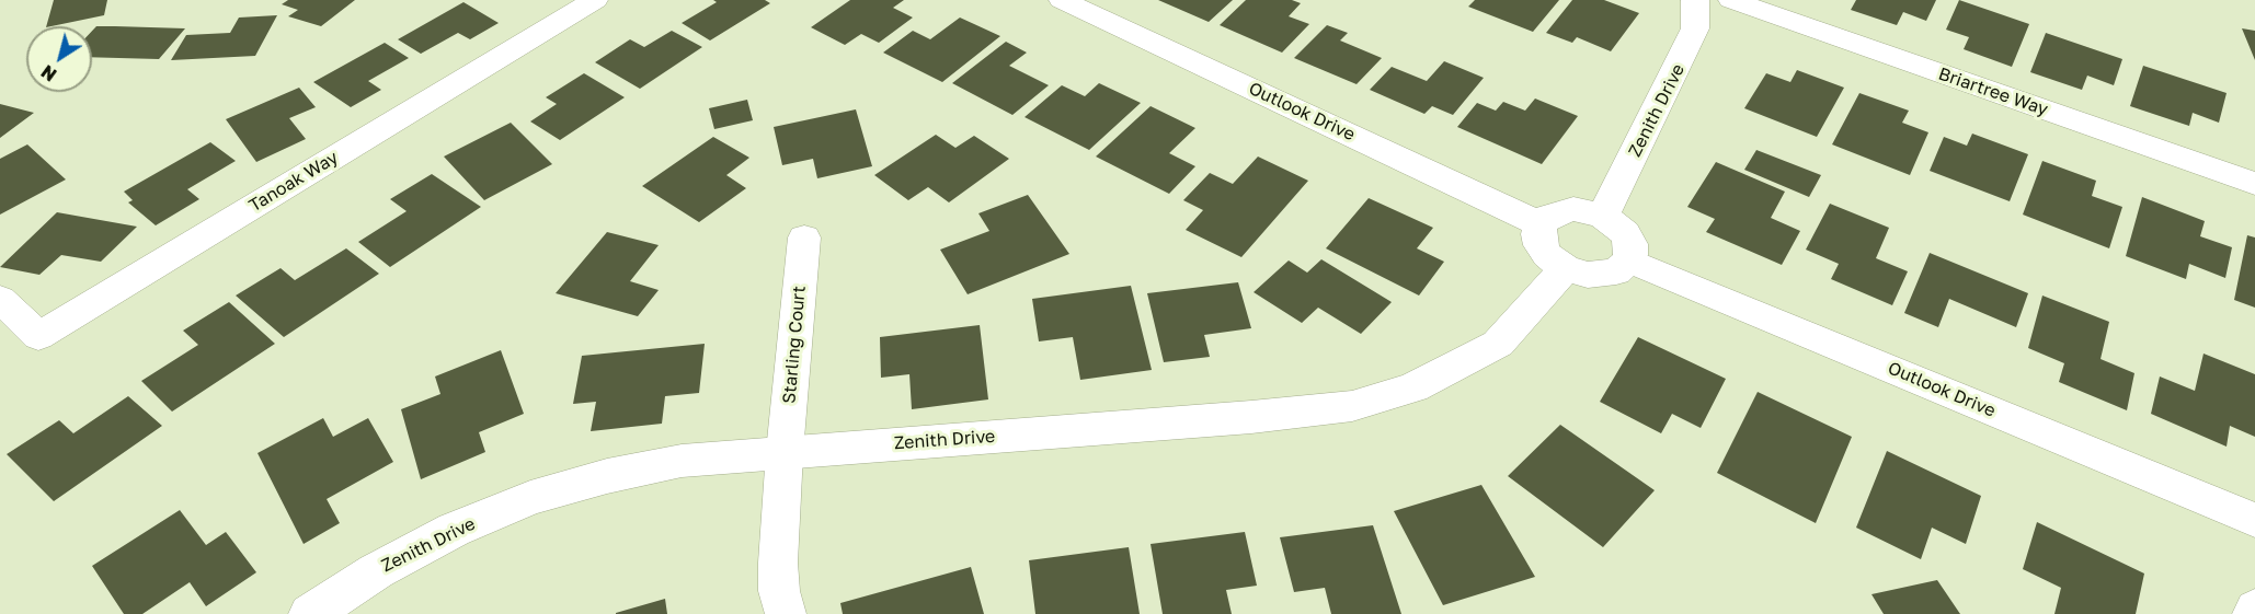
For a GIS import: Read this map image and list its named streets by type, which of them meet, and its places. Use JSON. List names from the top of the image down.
{
  "streets": {
    "street": [
      "Briartree Way",
      "Zenith Drive",
      "Outlook Drive",
      "Tanoak Way",
      "Starling Court"
    ]
  },
  "crossings": [
    ["Zenith Drive", "Outlook Drive"],
    ["Zenith Drive", "Starling Court"]
  ],
  "north": "bottom left"
}
